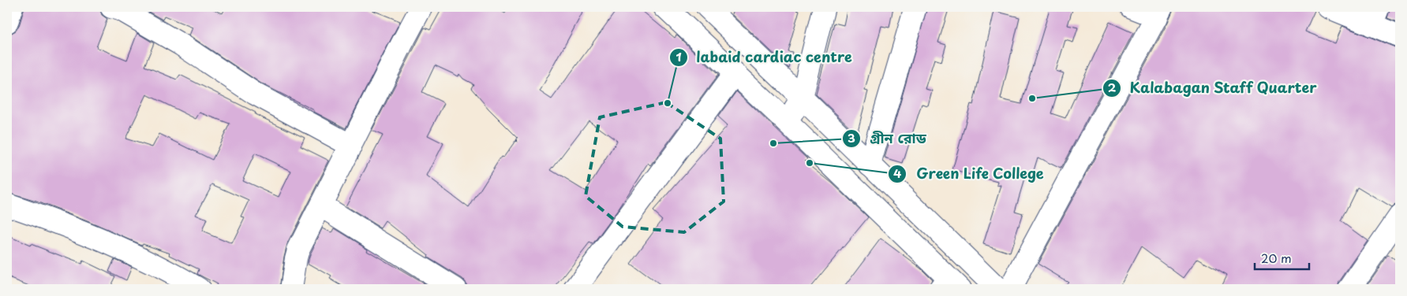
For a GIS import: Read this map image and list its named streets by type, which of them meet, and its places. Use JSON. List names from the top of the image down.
{
  "places": [
    "Kalabagan Staff Quarter",
    "labaid cardiac centre",
    "গ্রীন রোড",
    "Green Life College"
  ],
  "scale_bar": "20 m"
}
